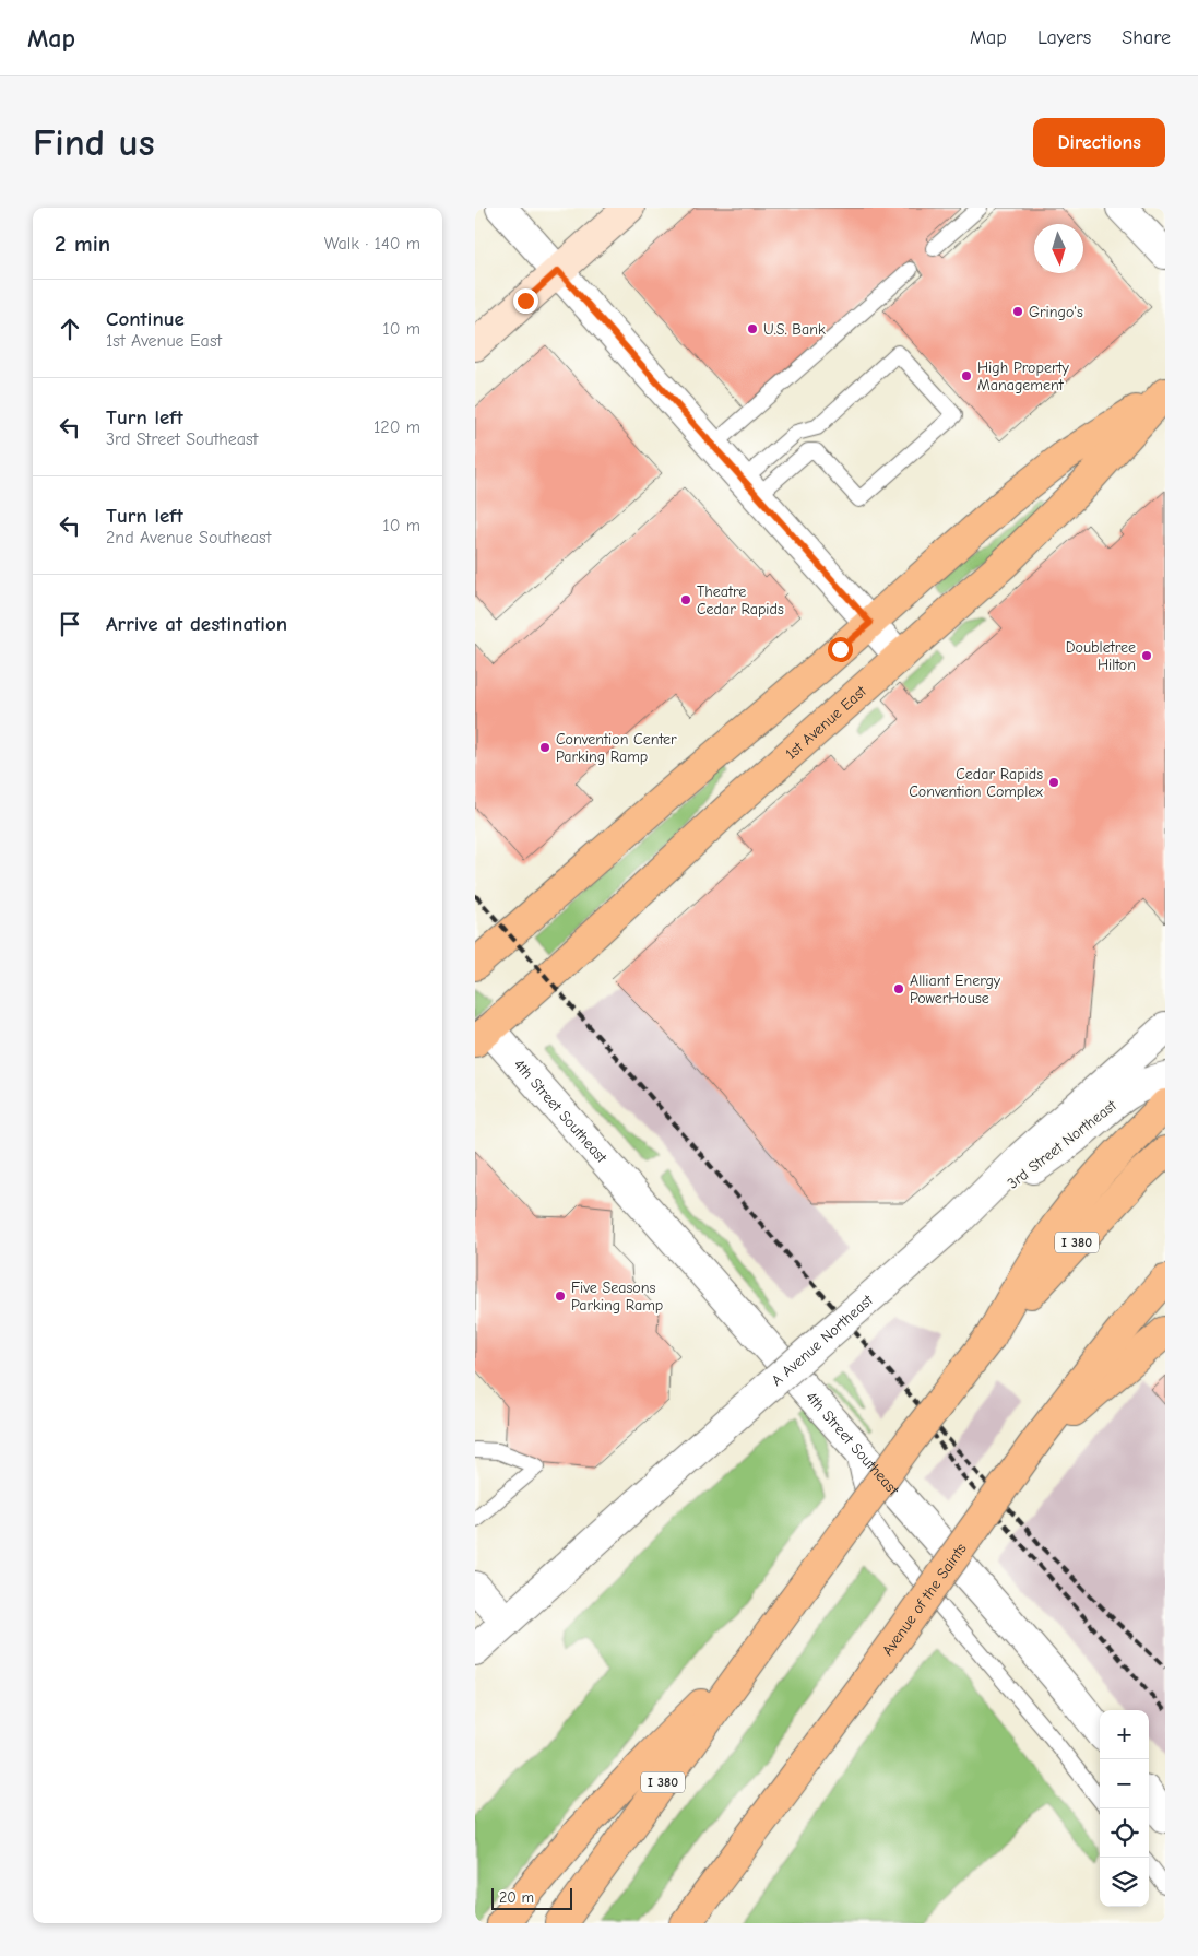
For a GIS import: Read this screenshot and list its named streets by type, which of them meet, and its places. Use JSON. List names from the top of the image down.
{
  "streets": {
    "main road": ["1st Avenue East", "I 380", "Avenue of the Saints"],
    "street": ["4th Street Southeast", "3rd Street Northeast", "A Avenue Northeast"]
  },
  "crossings": [
    ["1st Avenue East", "4th Street Southeast"],
    ["3rd Street Northeast", "A Avenue Northeast"]
  ],
  "places": [
    "Gringo's",
    "U.S. Bank",
    "High Property Management",
    "Theatre Cedar Rapids",
    "Doubletree Hilton",
    "Convention Center Parking Ramp",
    "Cedar Rapids Convention Complex",
    "Alliant Energy PowerHouse",
    "Five Seasons Parking Ramp"
  ],
  "scale_bar": "20 m",
  "north": "bottom",
  "page": {
    "header": "Map",
    "nav": ["Map", "Layers", "Share"],
    "buttons": "Directions",
    "title": "Find us",
    "heading": ["2 min", "Walk · 140 m"],
    "list": [
      ["Continue", "1st Avenue East", "10 m"],
      ["Turn left", "3rd Street Southeast", "120 m"],
      ["Turn left", "2nd Avenue Southeast", "10 m"],
      "Arrive at destination"
    ],
    "map_buttons": ["+", "−"],
    "scale": "20 m"
  }
}
